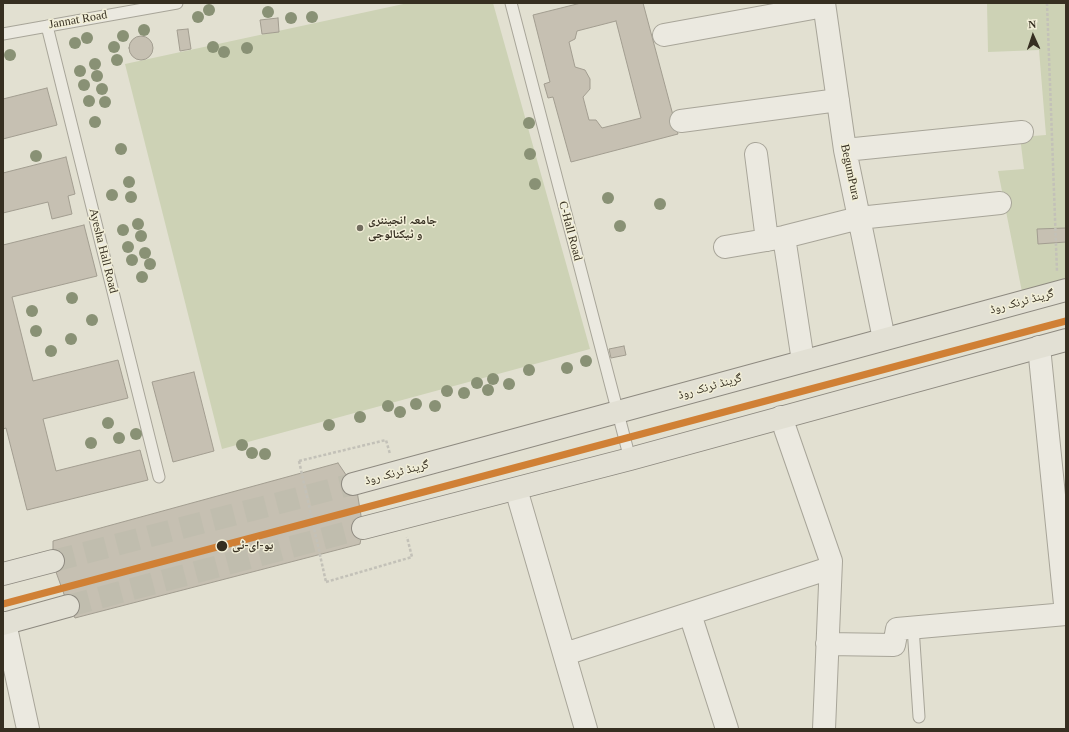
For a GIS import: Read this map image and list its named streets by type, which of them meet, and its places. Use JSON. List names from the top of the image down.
{
  "streets": {
    "main road": ["گرینڈ ٹرنک روڈ"],
    "street": ["BegumPura"],
    "lane": ["Jannat Road", "C-Hall Road", "Ayesha Hall Road"]
  },
  "crossings": [
    ["Jannat Road", "Ayesha Hall Road"],
    ["BegumPura", "گرینڈ ٹرنک روڈ"],
    ["C-Hall Road", "گرینڈ ٹرنک روڈ"]
  ],
  "places": ["جامعہ انجینئری و ٹیکنالوجی", "یو-ای-ٹی"],
  "north": "top"
}
